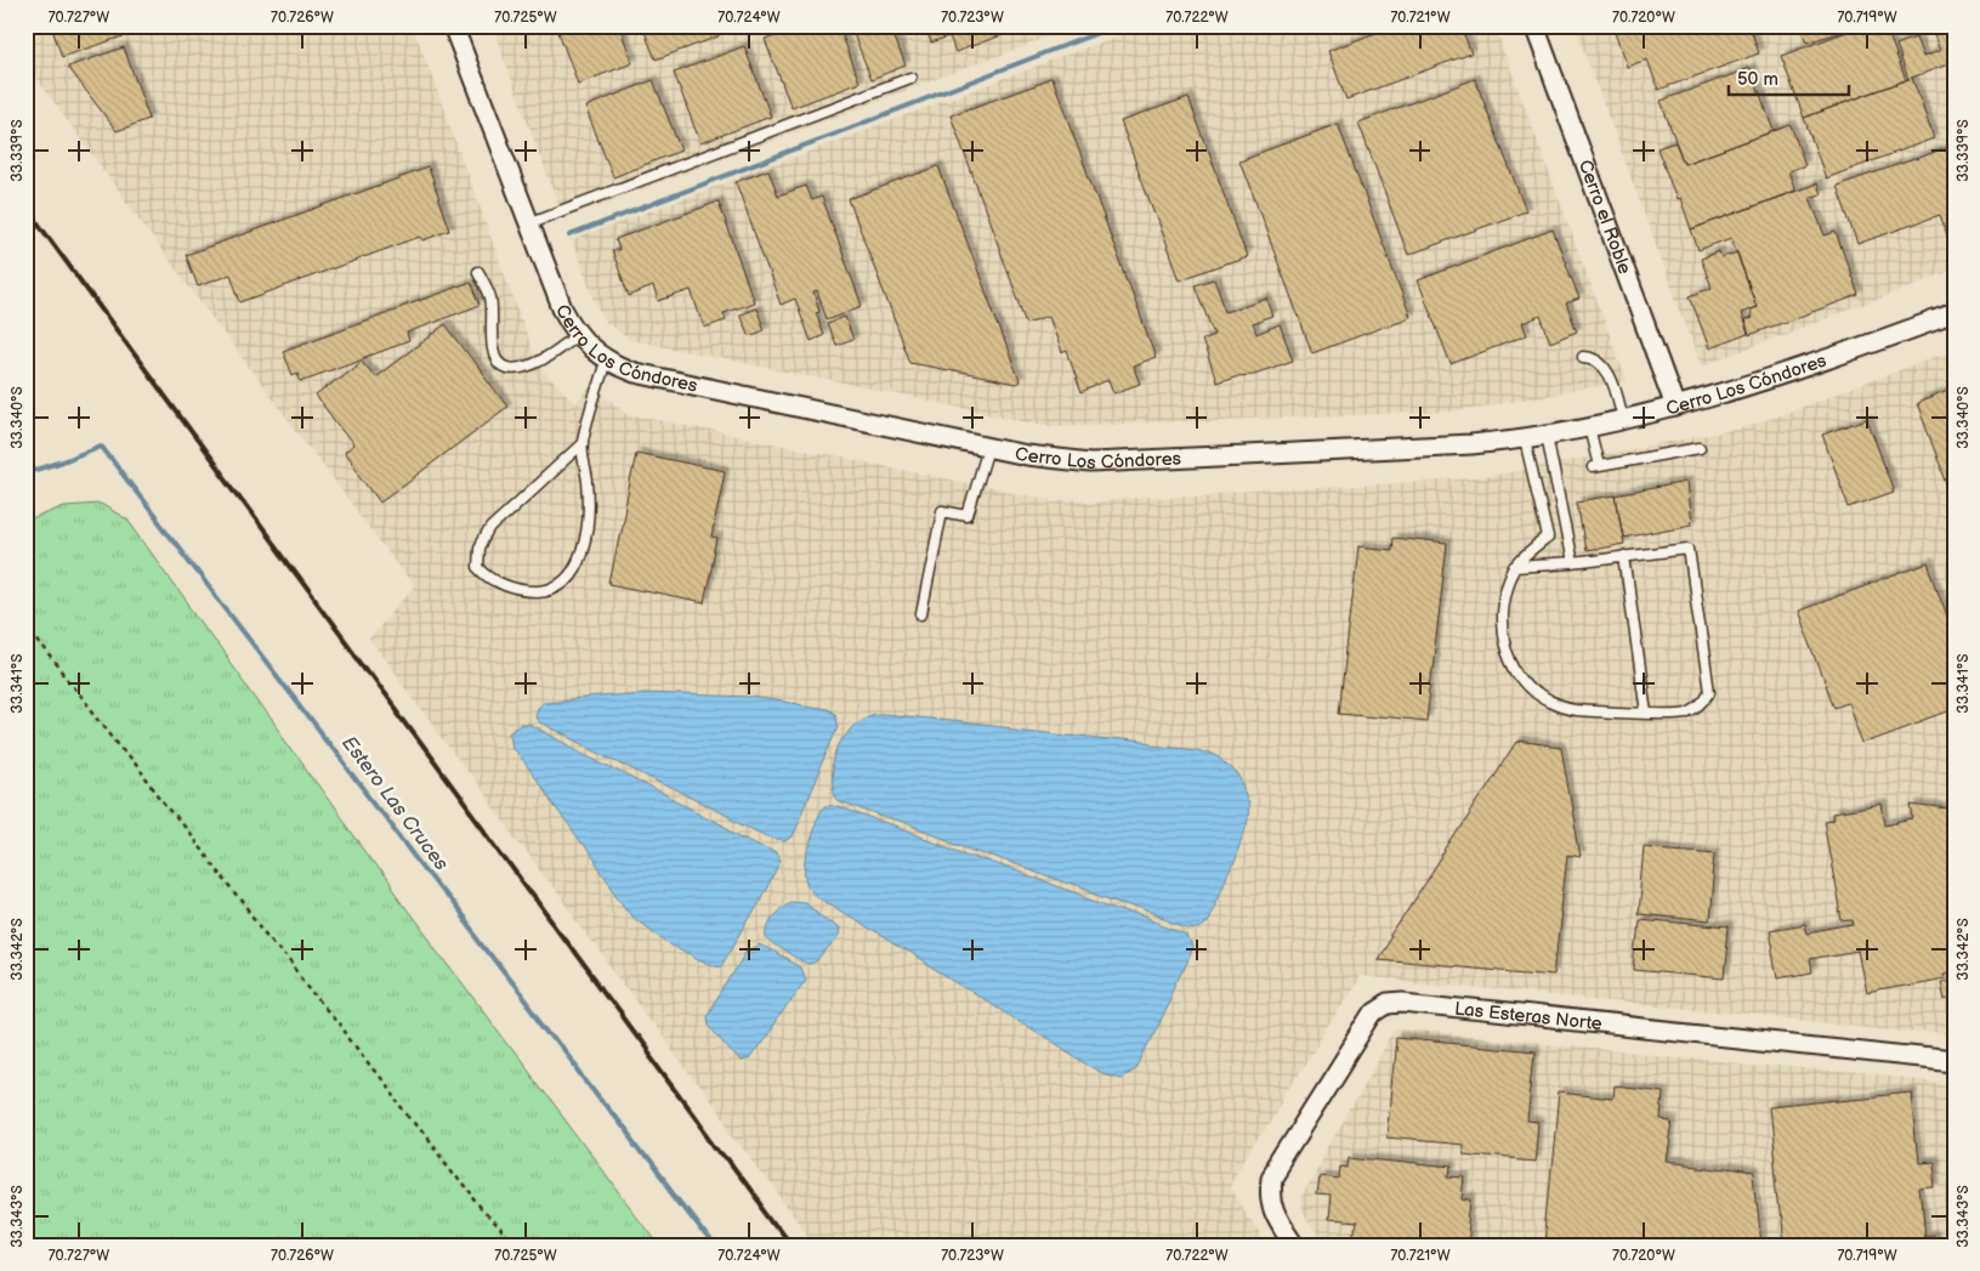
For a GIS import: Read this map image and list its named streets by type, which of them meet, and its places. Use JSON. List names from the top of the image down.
{
  "streets": {
    "street": ["Cerro el Roble", "Cerro Los Cóndores", "Las Esteras Norte"]
  },
  "crossings": [
    ["Cerro el Roble", "Cerro Los Cóndores"]
  ],
  "water": ["Estero Las Cruces"],
  "scale_bar": "50 m",
  "coordinates": [
    "70.727°W",
    "70.726°W",
    "70.725°W",
    "70.724°W",
    "70.723°W",
    "70.722°W",
    "70.721°W",
    "70.720°W",
    "70.719°W",
    "33.339°S",
    "33.340°S",
    "33.341°S",
    "33.342°S",
    "33.343°S"
  ]
}
